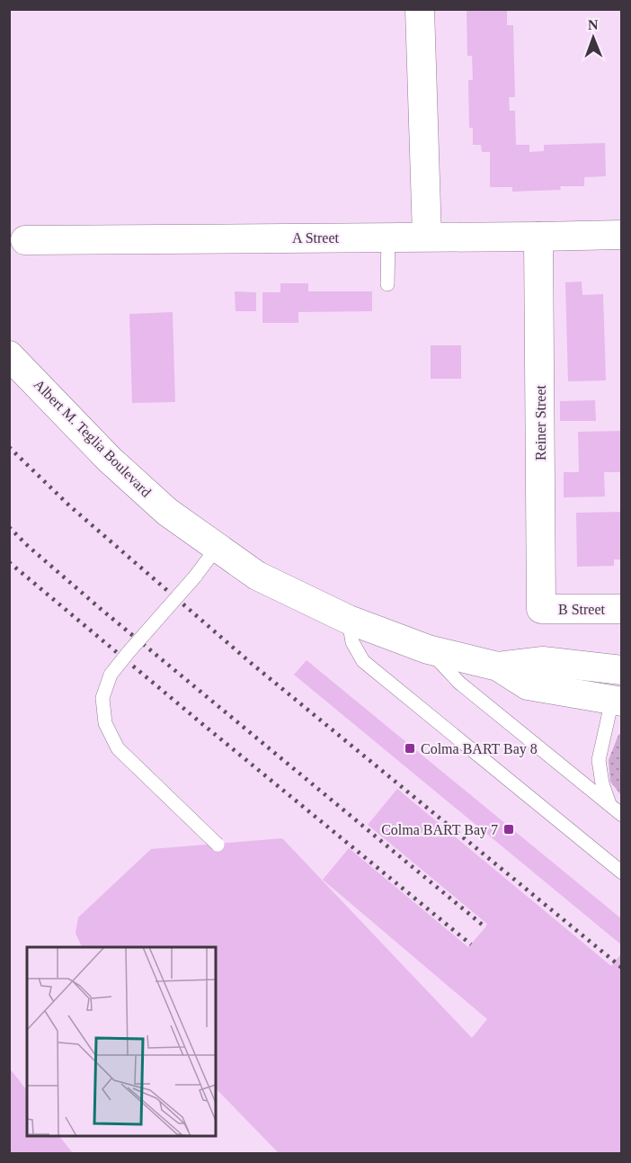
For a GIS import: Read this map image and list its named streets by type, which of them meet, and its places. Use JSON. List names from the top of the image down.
{
  "streets": {
    "street": [
      "A Street",
      "Reiner Street",
      "Albert M. Teglia Boulevard",
      "B Street"
    ]
  },
  "crossings": [
    ["A Street", "Reiner Street"],
    ["Reiner Street", "B Street"]
  ],
  "places": {
    "transit": ["Colma BART Bay 8", "Colma BART Bay 7"]
  },
  "north": "top"
}
